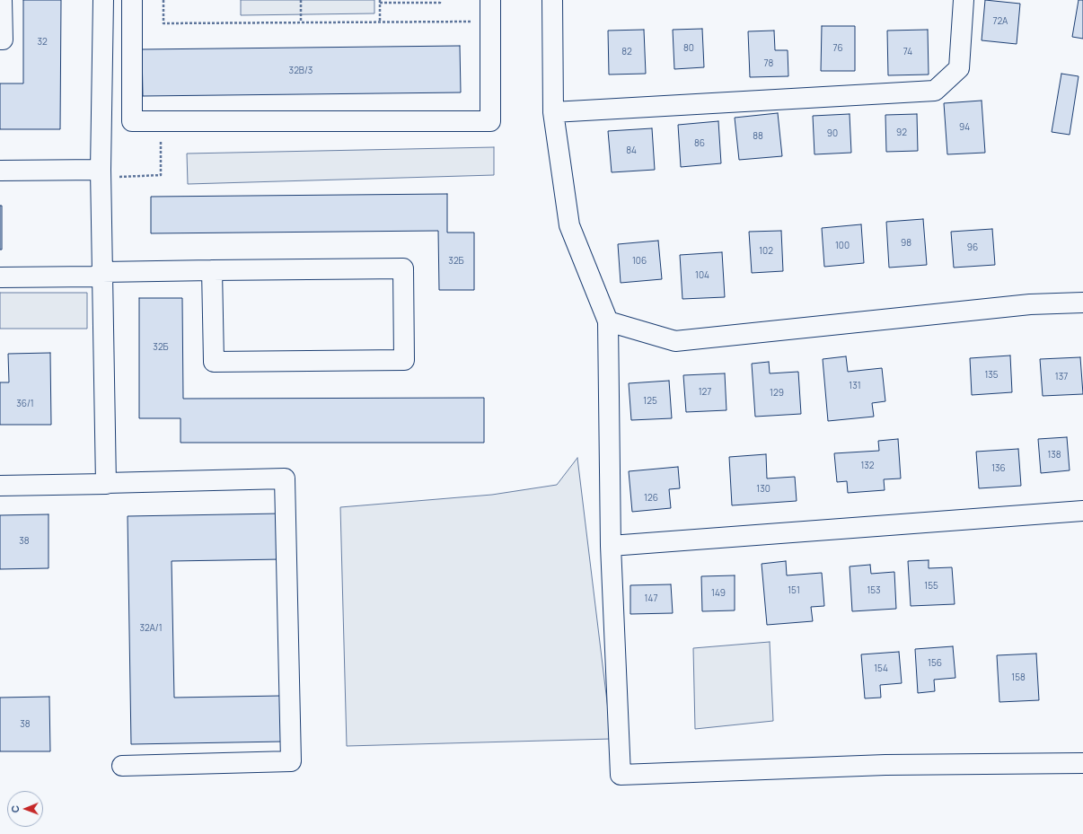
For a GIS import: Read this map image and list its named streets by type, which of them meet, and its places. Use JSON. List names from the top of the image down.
{
  "house_numbers": [
    "72А",
    "32",
    "80",
    "76",
    "82",
    "74",
    "78",
    "32В/3",
    "94",
    "92",
    "90",
    "88",
    "86",
    "84",
    "98",
    "100",
    "96",
    "102",
    "32Б",
    "106",
    "104",
    "32Б",
    "135",
    "137",
    "131",
    "127",
    "129",
    "125",
    "36/1",
    "138",
    "132",
    "136",
    "130",
    "126",
    "38",
    "155",
    "151",
    "153",
    "149",
    "147",
    "32А/1",
    "156",
    "154",
    "158",
    "38"
  ],
  "north": "left"
}
